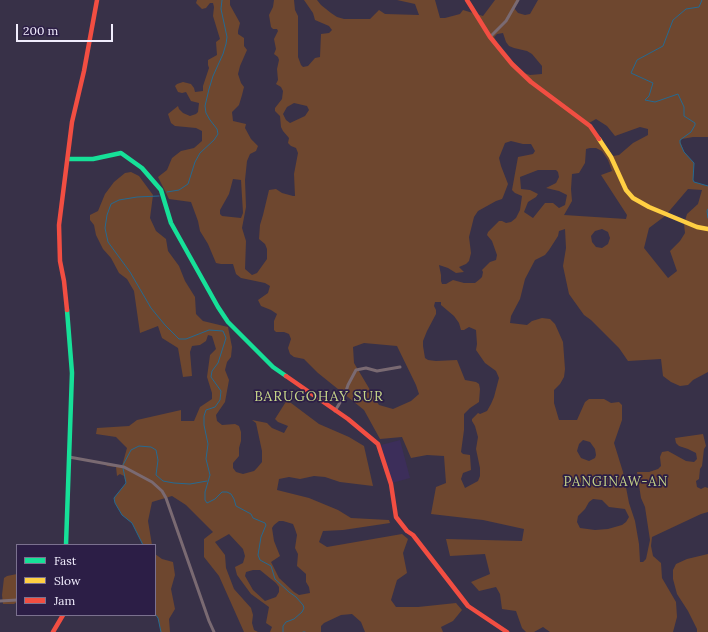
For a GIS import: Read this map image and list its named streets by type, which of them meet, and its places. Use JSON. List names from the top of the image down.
{
  "districts": ["BARUGOHAY SUR", "PANGINAW-AN"],
  "legend": ["Fast", "Slow", "Jam"],
  "scale_bar": "200 m"
}
